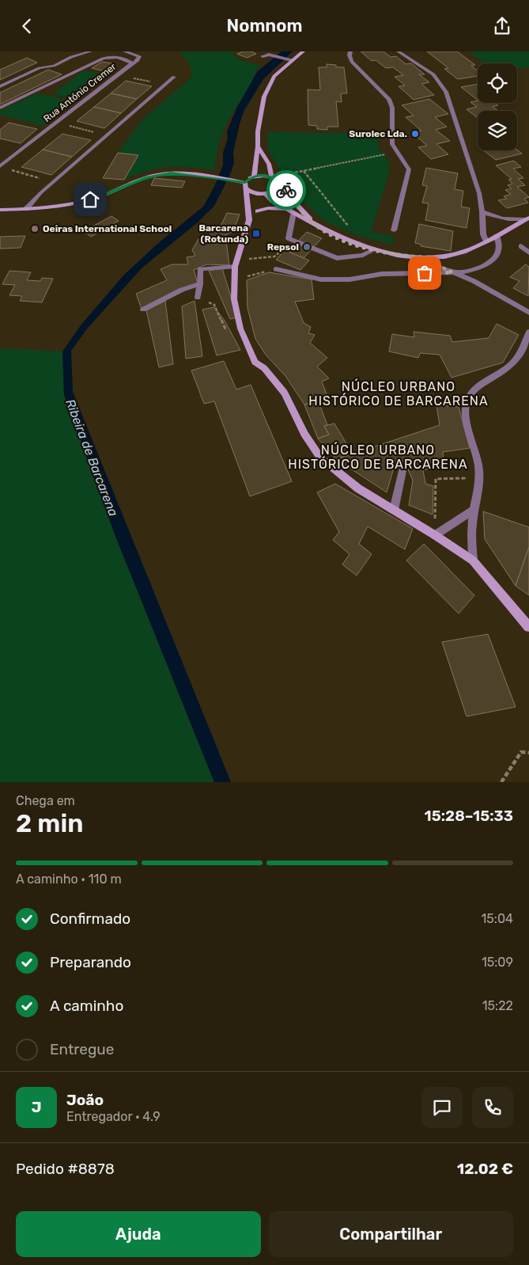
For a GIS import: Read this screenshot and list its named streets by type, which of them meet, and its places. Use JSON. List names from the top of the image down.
{
  "streets": {
    "street": ["Rua António Cremer"]
  },
  "districts": ["NÚCLEO URBANO HISTÓRICO DE BARCARENA", "NÚCLEO URBANO HISTÓRICO DE BARCARENA"],
  "water": ["Ribeira de Barcarena"],
  "places": {
    "other": ["Surolec Lda.", "Oeiras International School", "Repsol"],
    "transit": ["Barcarena (Rotunda)"]
  },
  "page": {
    "header": "Nomnom",
    "heading": ["2 min", "Chega em", "15:28–15:33"],
    "panel": [
      "João",
      "Entregador · 4.9",
      "Pedido #8878",
      "12.02 €"
    ],
    "bar": "A caminho · 110 m",
    "list": [
      ["Confirmado", "15:04"],
      ["Preparando", "15:09"],
      ["A caminho", "15:22"],
      "Entregue"
    ],
    "round": "J",
    "buttons": ["Ajuda", "Compartilhar"]
  }
}
